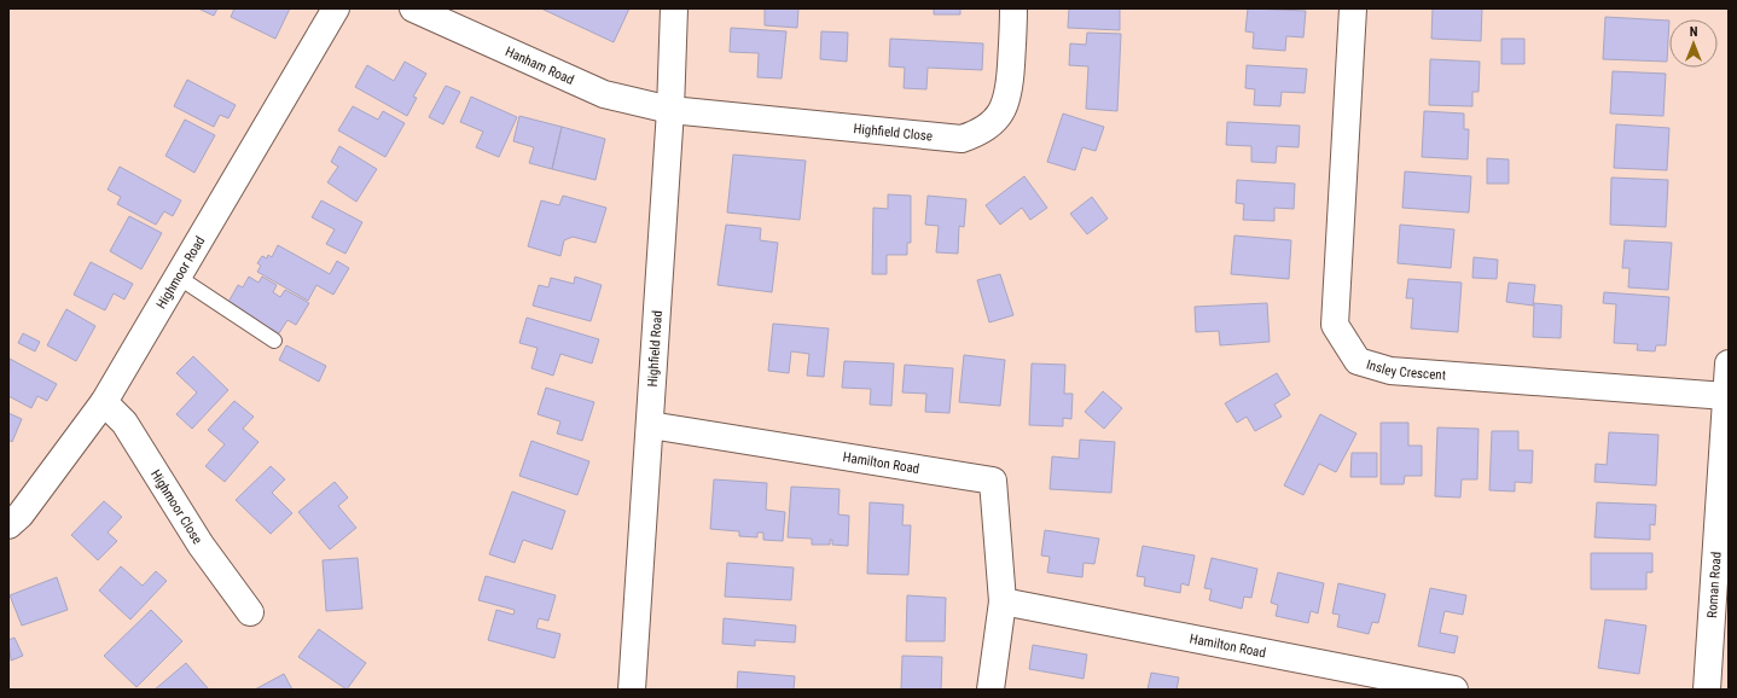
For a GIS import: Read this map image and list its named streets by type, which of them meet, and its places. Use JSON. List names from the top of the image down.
{
  "streets": {
    "street": [
      "Hanham Road",
      "Highfield Close",
      "Highmoor Road",
      "Highfield Road",
      "Insley Crescent",
      "Hamilton Road",
      "Highmoor Close",
      "Roman Road"
    ]
  },
  "crossings": [
    ["Hanham Road", "Highfield Close"],
    ["Hanham Road", "Highfield Road"],
    ["Highfield Close", "Highfield Road"],
    ["Highmoor Road", "Highmoor Close"],
    ["Highfield Road", "Hamilton Road"],
    ["Insley Crescent", "Roman Road"]
  ],
  "north": "top"
}
